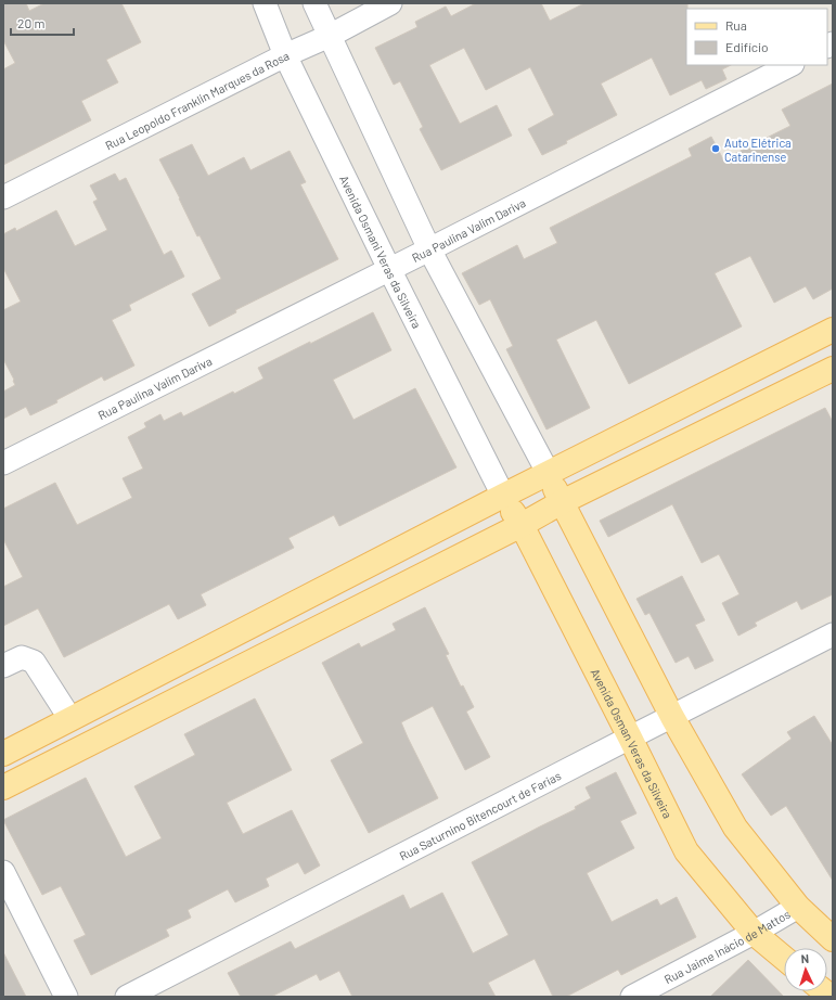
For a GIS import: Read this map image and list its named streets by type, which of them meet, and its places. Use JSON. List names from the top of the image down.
{
  "streets": {
    "main road": ["Avenida Osman Veras da Silveira"],
    "street": [
      "Rua Leopoldo Franklin Marques da Rosa",
      "Rua Paulina Valim Dariva",
      "Avenida Osmani Veras da Silveira",
      "Rua Saturnino Bitencourt de Farias",
      "Rua Jaime Inácio de Mattos"
    ]
  },
  "crossings": [
    ["Rua Leopoldo Franklin Marques da Rosa", "Avenida Osmani Veras da Silveira"],
    ["Rua Paulina Valim Dariva", "Avenida Osmani Veras da Silveira"],
    ["Avenida Osmani Veras da Silveira", "Avenida Osman Veras da Silveira"],
    ["Avenida Osman Veras da Silveira", "Rua Saturnino Bitencourt de Farias"],
    ["Avenida Osman Veras da Silveira", "Rua Jaime Inácio de Mattos"]
  ],
  "places": ["Auto Elétrica Catarinense"],
  "legend": ["Rua", "Edifício"],
  "scale_bar": "20 m",
  "north": "top"
}
